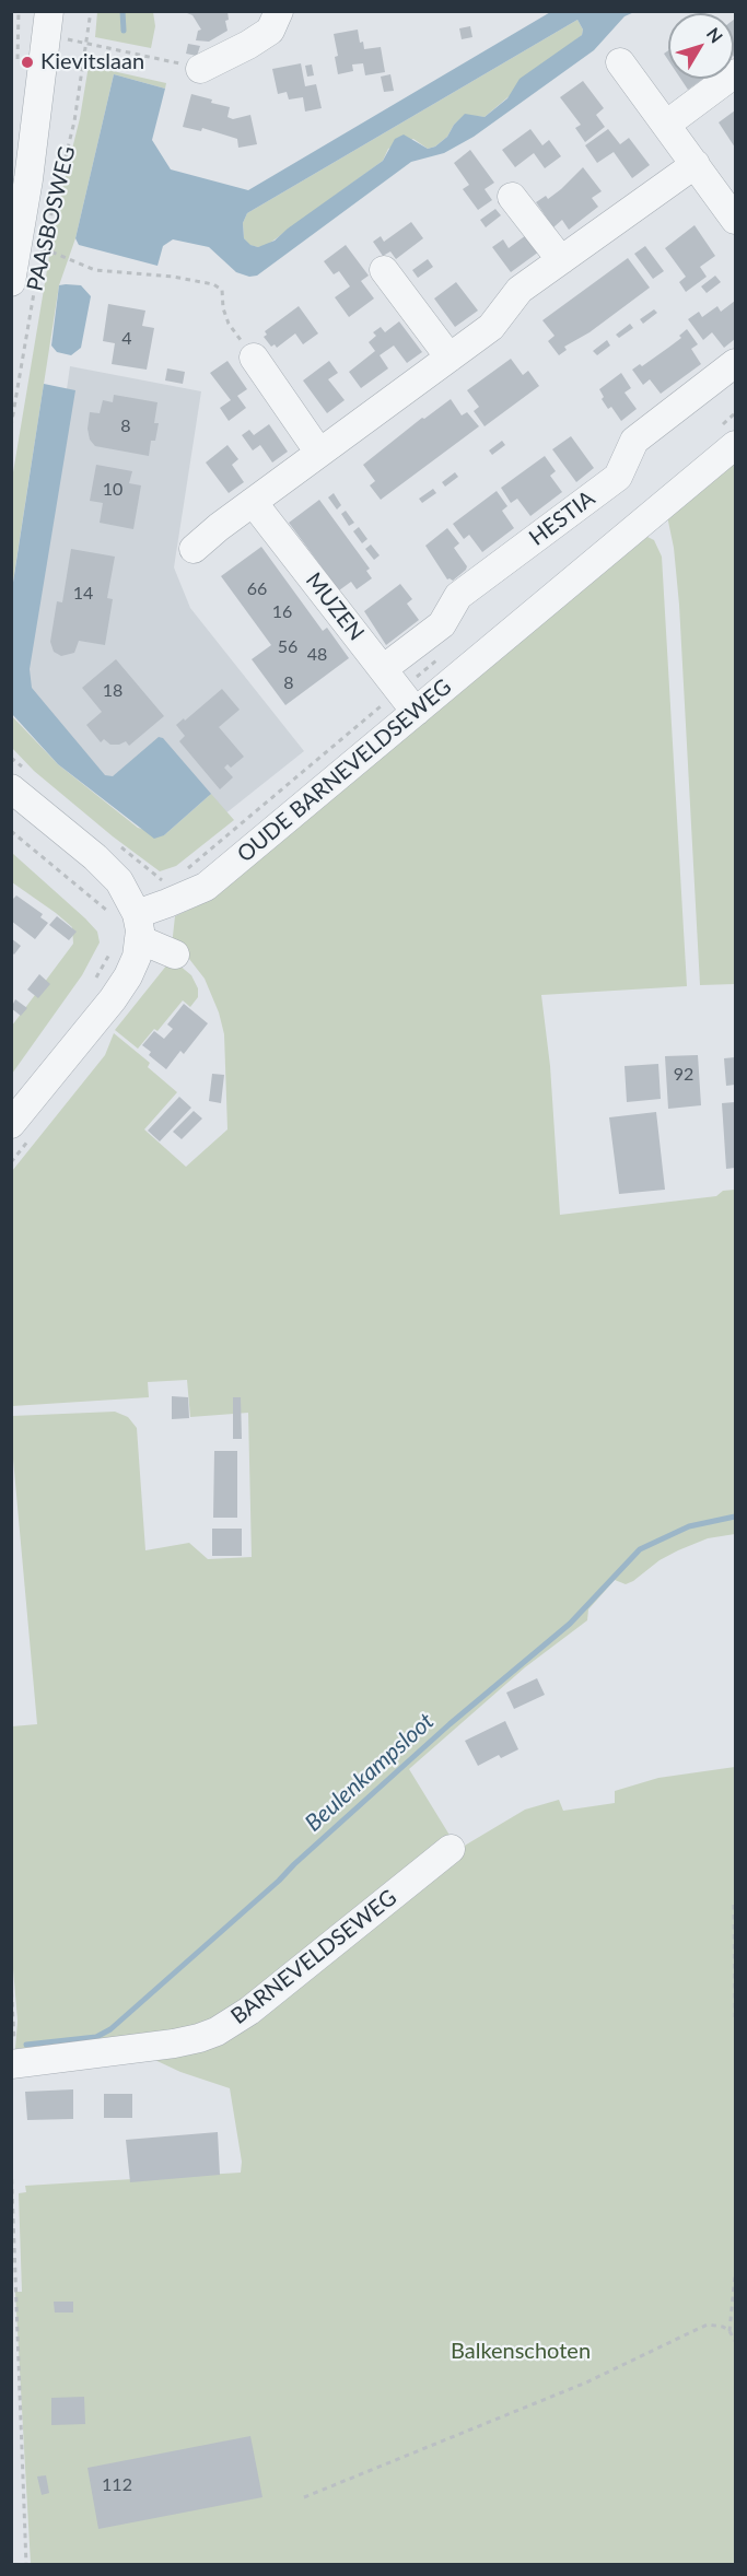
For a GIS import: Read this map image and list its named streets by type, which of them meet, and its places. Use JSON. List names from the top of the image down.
{
  "streets": {
    "street": [
      "PAASBOSWEG",
      "HESTIA",
      "MUZEN",
      "OUDE BARNEVELDSEWEG",
      "BARNEVELDSEWEG"
    ]
  },
  "crossings": [
    ["HESTIA", "MUZEN"],
    ["MUZEN", "OUDE BARNEVELDSEWEG"]
  ],
  "water": ["Beulenkampsloot"],
  "parks": ["Balkenschoten"],
  "places": ["Kievitslaan"],
  "house_numbers": [
    "4",
    "8",
    "10",
    "66",
    "14",
    "16",
    "56",
    "48",
    "8",
    "18",
    "92",
    "112"
  ],
  "north": "top right"
}
